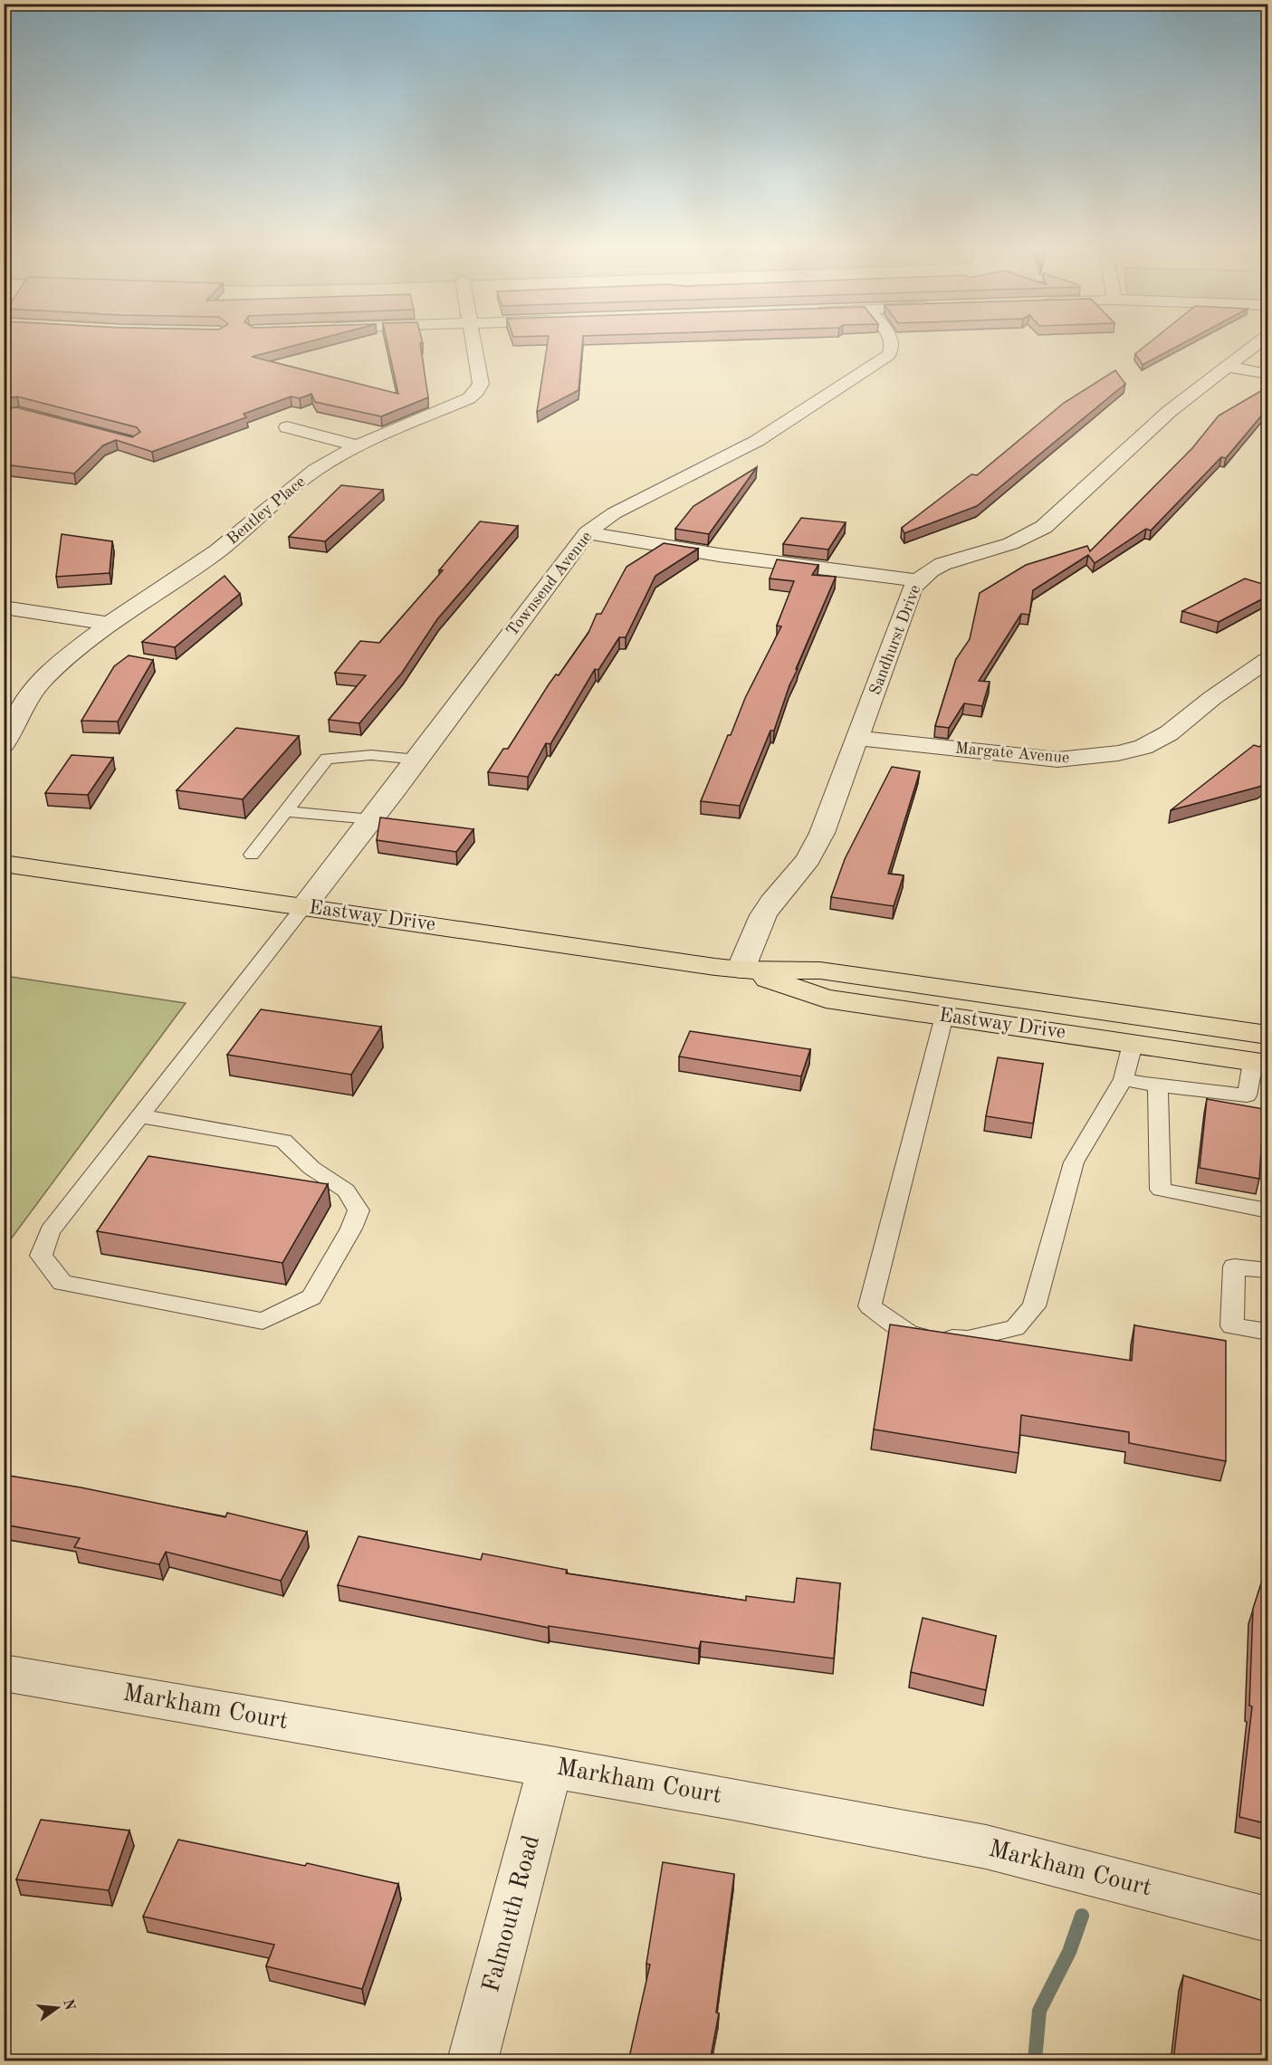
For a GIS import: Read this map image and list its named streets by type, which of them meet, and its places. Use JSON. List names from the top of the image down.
{
  "streets": {
    "main road": ["Eastway Drive"],
    "street": [
      "Bentley Place",
      "Townsend Avenue",
      "Sandhurst Drive",
      "Margate Avenue",
      "Markham Court",
      "Falmouth Road"
    ]
  },
  "crossings": [
    ["Townsend Avenue", "Eastway Drive"],
    ["Sandhurst Drive", "Margate Avenue"],
    ["Sandhurst Drive", "Eastway Drive"],
    ["Markham Court", "Falmouth Road"]
  ],
  "north": "right"
}
